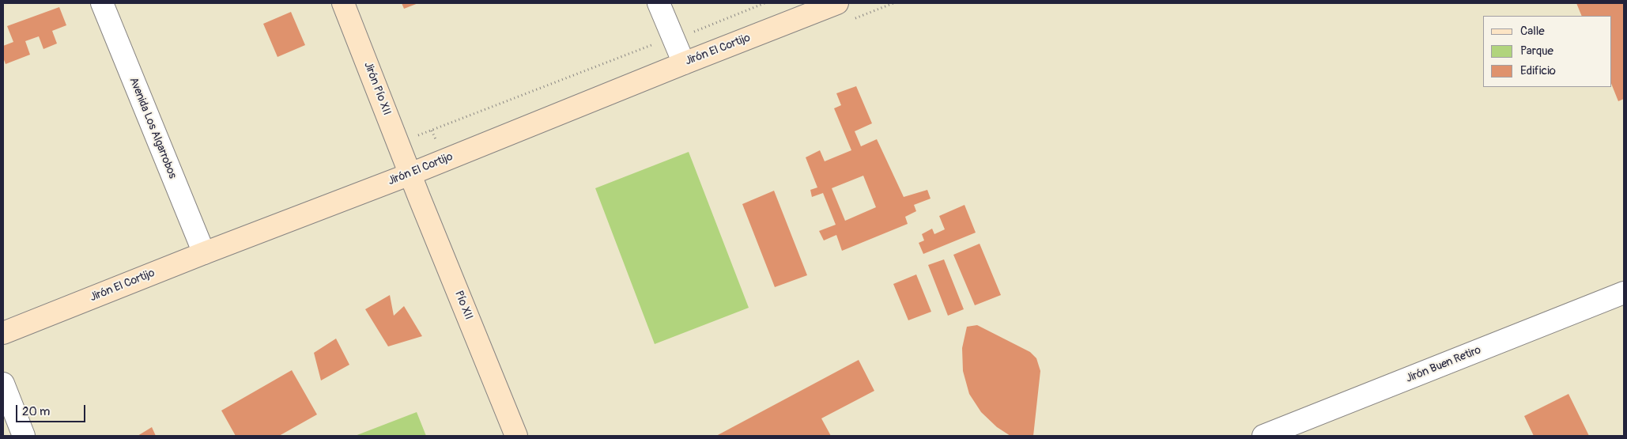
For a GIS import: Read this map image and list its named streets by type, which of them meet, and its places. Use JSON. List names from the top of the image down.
{
  "streets": {
    "street": [
      "Jirón El Cortijo",
      "Jirón Pío XII",
      "Avenida Los Algarrobos",
      "Pío XII",
      "Jirón Buen Retiro"
    ]
  },
  "crossings": [
    ["Jirón El Cortijo", "Jirón Pío XII"],
    ["Jirón El Cortijo", "Avenida Los Algarrobos"],
    ["Jirón El Cortijo", "Pío XII"],
    ["Jirón Pío XII", "Pío XII"]
  ],
  "legend": ["Calle", "Parque", "Edificio"],
  "scale_bar": "20 m"
}
